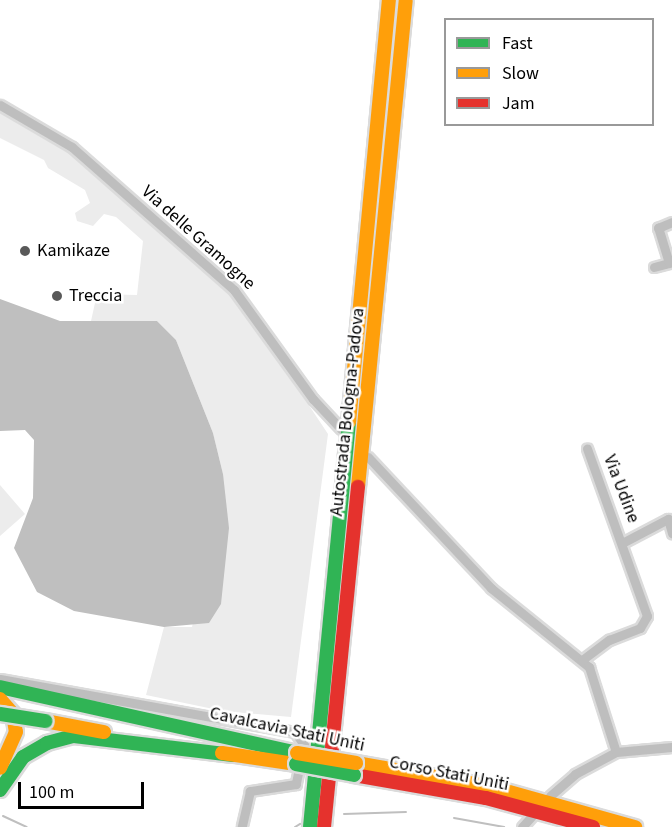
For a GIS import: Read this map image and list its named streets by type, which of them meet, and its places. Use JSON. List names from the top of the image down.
{
  "streets": {
    "main road": ["Autostrada Bologna-Padova", "Cavalcavia Stati Uniti", "Corso Stati Uniti"],
    "street": ["Via delle Gramogne", "Via Udine"]
  },
  "crossings": [
    ["Cavalcavia Stati Uniti", "Corso Stati Uniti"]
  ],
  "places": ["Kamikaze", "Treccia"],
  "legend": ["Fast", "Slow", "Jam"],
  "scale_bar": "100 m"
}
